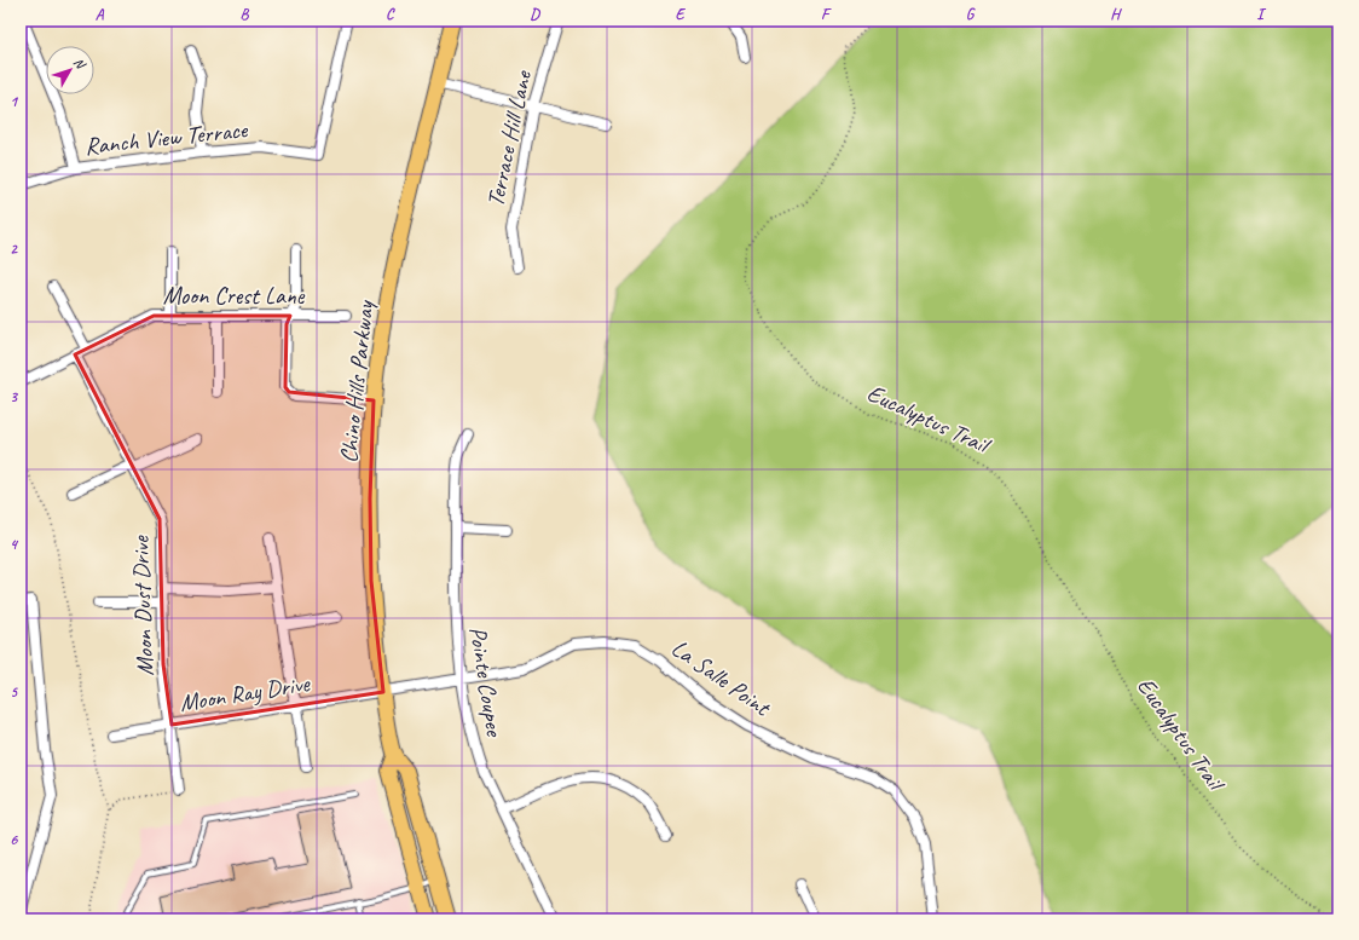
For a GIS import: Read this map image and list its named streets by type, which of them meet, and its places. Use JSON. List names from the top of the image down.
{
  "streets": {
    "main road": ["Chino Hills Parkway"],
    "street": [
      "Ranch View Terrace",
      "Terrace Hill Lane",
      "Moon Crest Lane",
      "Moon Dust Drive",
      "La Salle Point",
      "Pointe Coupee",
      "Moon Ray Drive"
    ],
    "path": ["Eucalyptus Trail"]
  },
  "crossings": [
    ["Moon Crest Lane", "Moon Dust Drive"],
    ["Chino Hills Parkway", "La Salle Point"],
    ["Chino Hills Parkway", "Moon Ray Drive"],
    ["Moon Dust Drive", "Moon Ray Drive"],
    ["La Salle Point", "Pointe Coupee"],
    ["La Salle Point", "Moon Ray Drive"]
  ],
  "north": "top right",
  "grid": {
    "columns": [
      "A",
      "B",
      "C",
      "D",
      "E",
      "F",
      "G",
      "H",
      "I"
    ],
    "rows": [
      "1",
      "2",
      "3",
      "4",
      "5",
      "6"
    ]
  }
}
